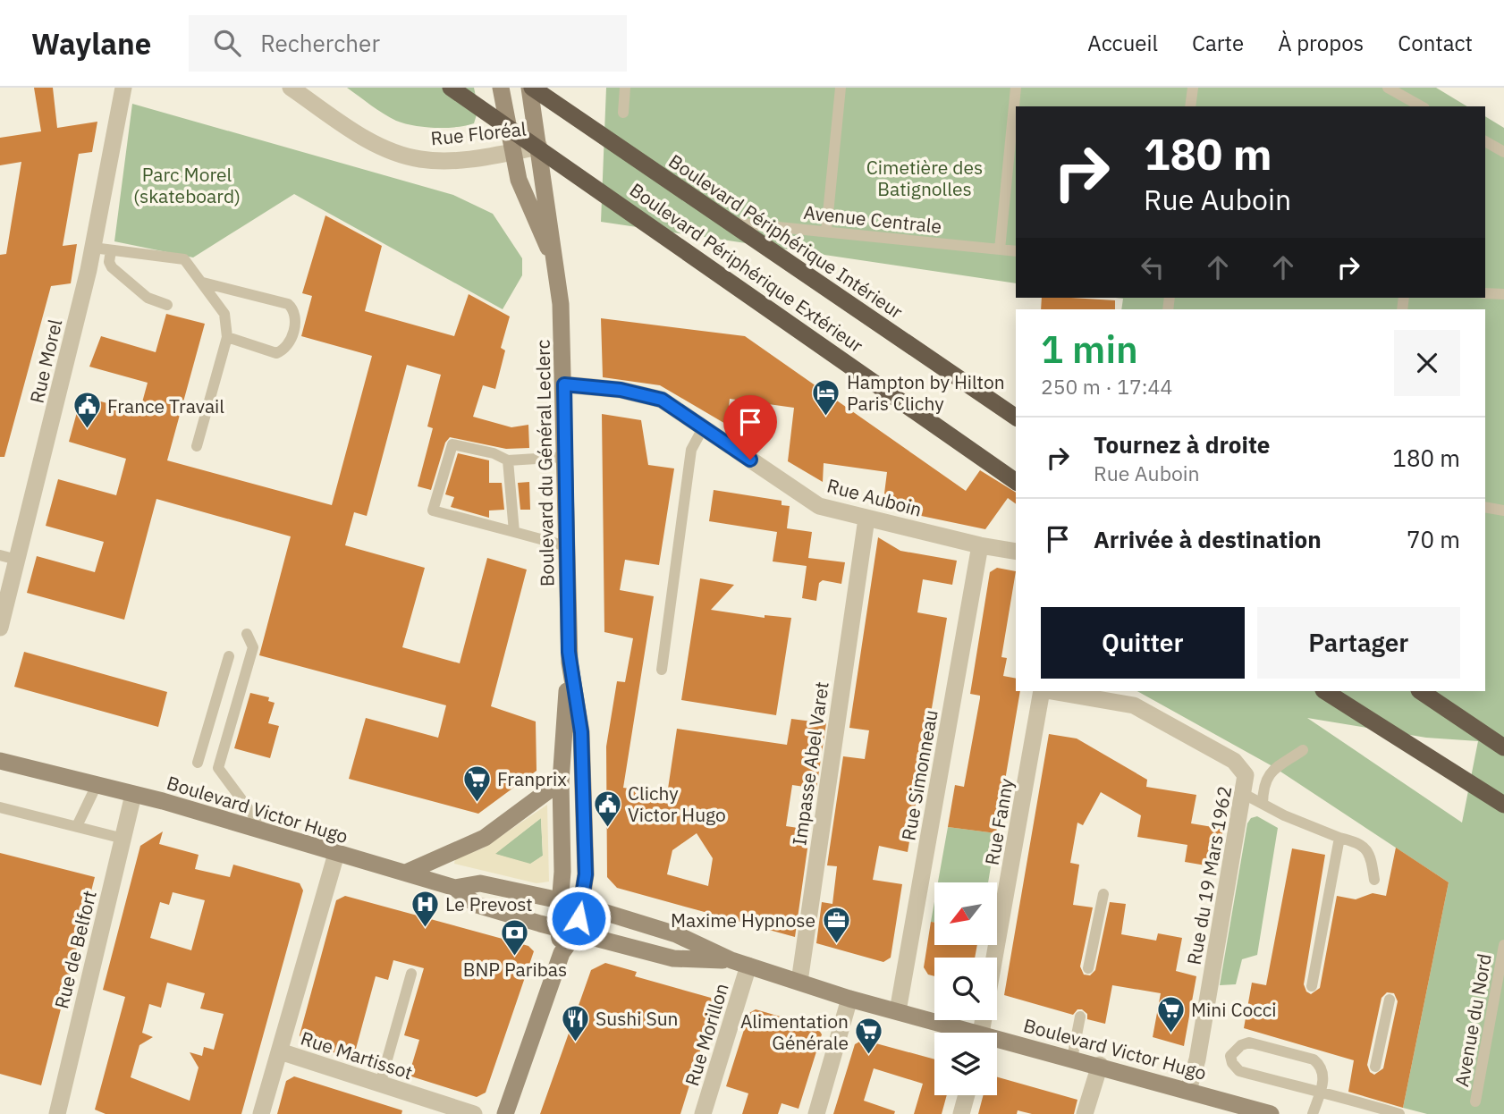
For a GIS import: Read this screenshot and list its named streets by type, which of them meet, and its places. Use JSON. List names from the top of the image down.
{
  "streets": {
    "highway": ["Boulevard Périphérique Intérieur", "Boulevard Périphérique Extérieur"],
    "main road": ["Boulevard du Général Leclerc", "Boulevard Victor Hugo"],
    "street": [
      "Rue Floréal",
      "Rue Morel",
      "Rue Auboin",
      "Impasse Abel Varet",
      "Rue Simonneau",
      "Rue Fanny",
      "Rue du 19 Mars 1962",
      "Rue de Belfort",
      "Rue Morillon",
      "Rue Martissot"
    ],
    "lane": ["Avenue Centrale", "Avenue du Nord"]
  },
  "crossings": [
    ["Rue Floréal", "Boulevard du Général Leclerc"],
    ["Boulevard Périphérique Intérieur", "Boulevard du Général Leclerc"],
    ["Boulevard du Général Leclerc", "Rue Auboin"],
    ["Boulevard du Général Leclerc", "Boulevard Victor Hugo"],
    ["Rue Auboin", "Impasse Abel Varet"],
    ["Rue Auboin", "Rue Simonneau"],
    ["Impasse Abel Varet", "Boulevard Victor Hugo"],
    ["Rue Simonneau", "Boulevard Victor Hugo"],
    ["Boulevard Victor Hugo", "Rue du 19 Mars 1962"],
    ["Boulevard Victor Hugo", "Rue de Belfort"],
    ["Boulevard Victor Hugo", "Rue Morillon"],
    ["Boulevard Victor Hugo", "Rue Martissot"]
  ],
  "parks": ["Cimetière des Batignolles", "Parc Morel (skateboard)"],
  "places": {
    "hotel": ["Hampton by Hilton Paris Clichy"],
    "public building": ["France Travail", "Clichy Victor Hugo"],
    "supermarket": ["Franprix", "Mini Cocci", "Alimentation Générale"],
    "hospital": ["Le Prevost"],
    "office": ["Maxime Hypnose"],
    "bank": ["BNP Paribas"],
    "restaurant": ["Sushi Sun"]
  },
  "north": "bottom left",
  "page": {
    "header": "Waylane",
    "search": "Rechercher",
    "nav": [
      "Accueil",
      "Carte",
      "À propos",
      "Contact"
    ],
    "turn": ["180 m", "Rue Auboin"],
    "heading": ["1 min", "250 m · 17:44"],
    "list": [
      {
        "name": "Tournez à droite",
        "note": "Rue Auboin",
        "value": "180 m"
      },
      {
        "name": "Arrivée à destination",
        "value": "70 m"
      }
    ],
    "buttons": ["Quitter", "Partager"]
  }
}
